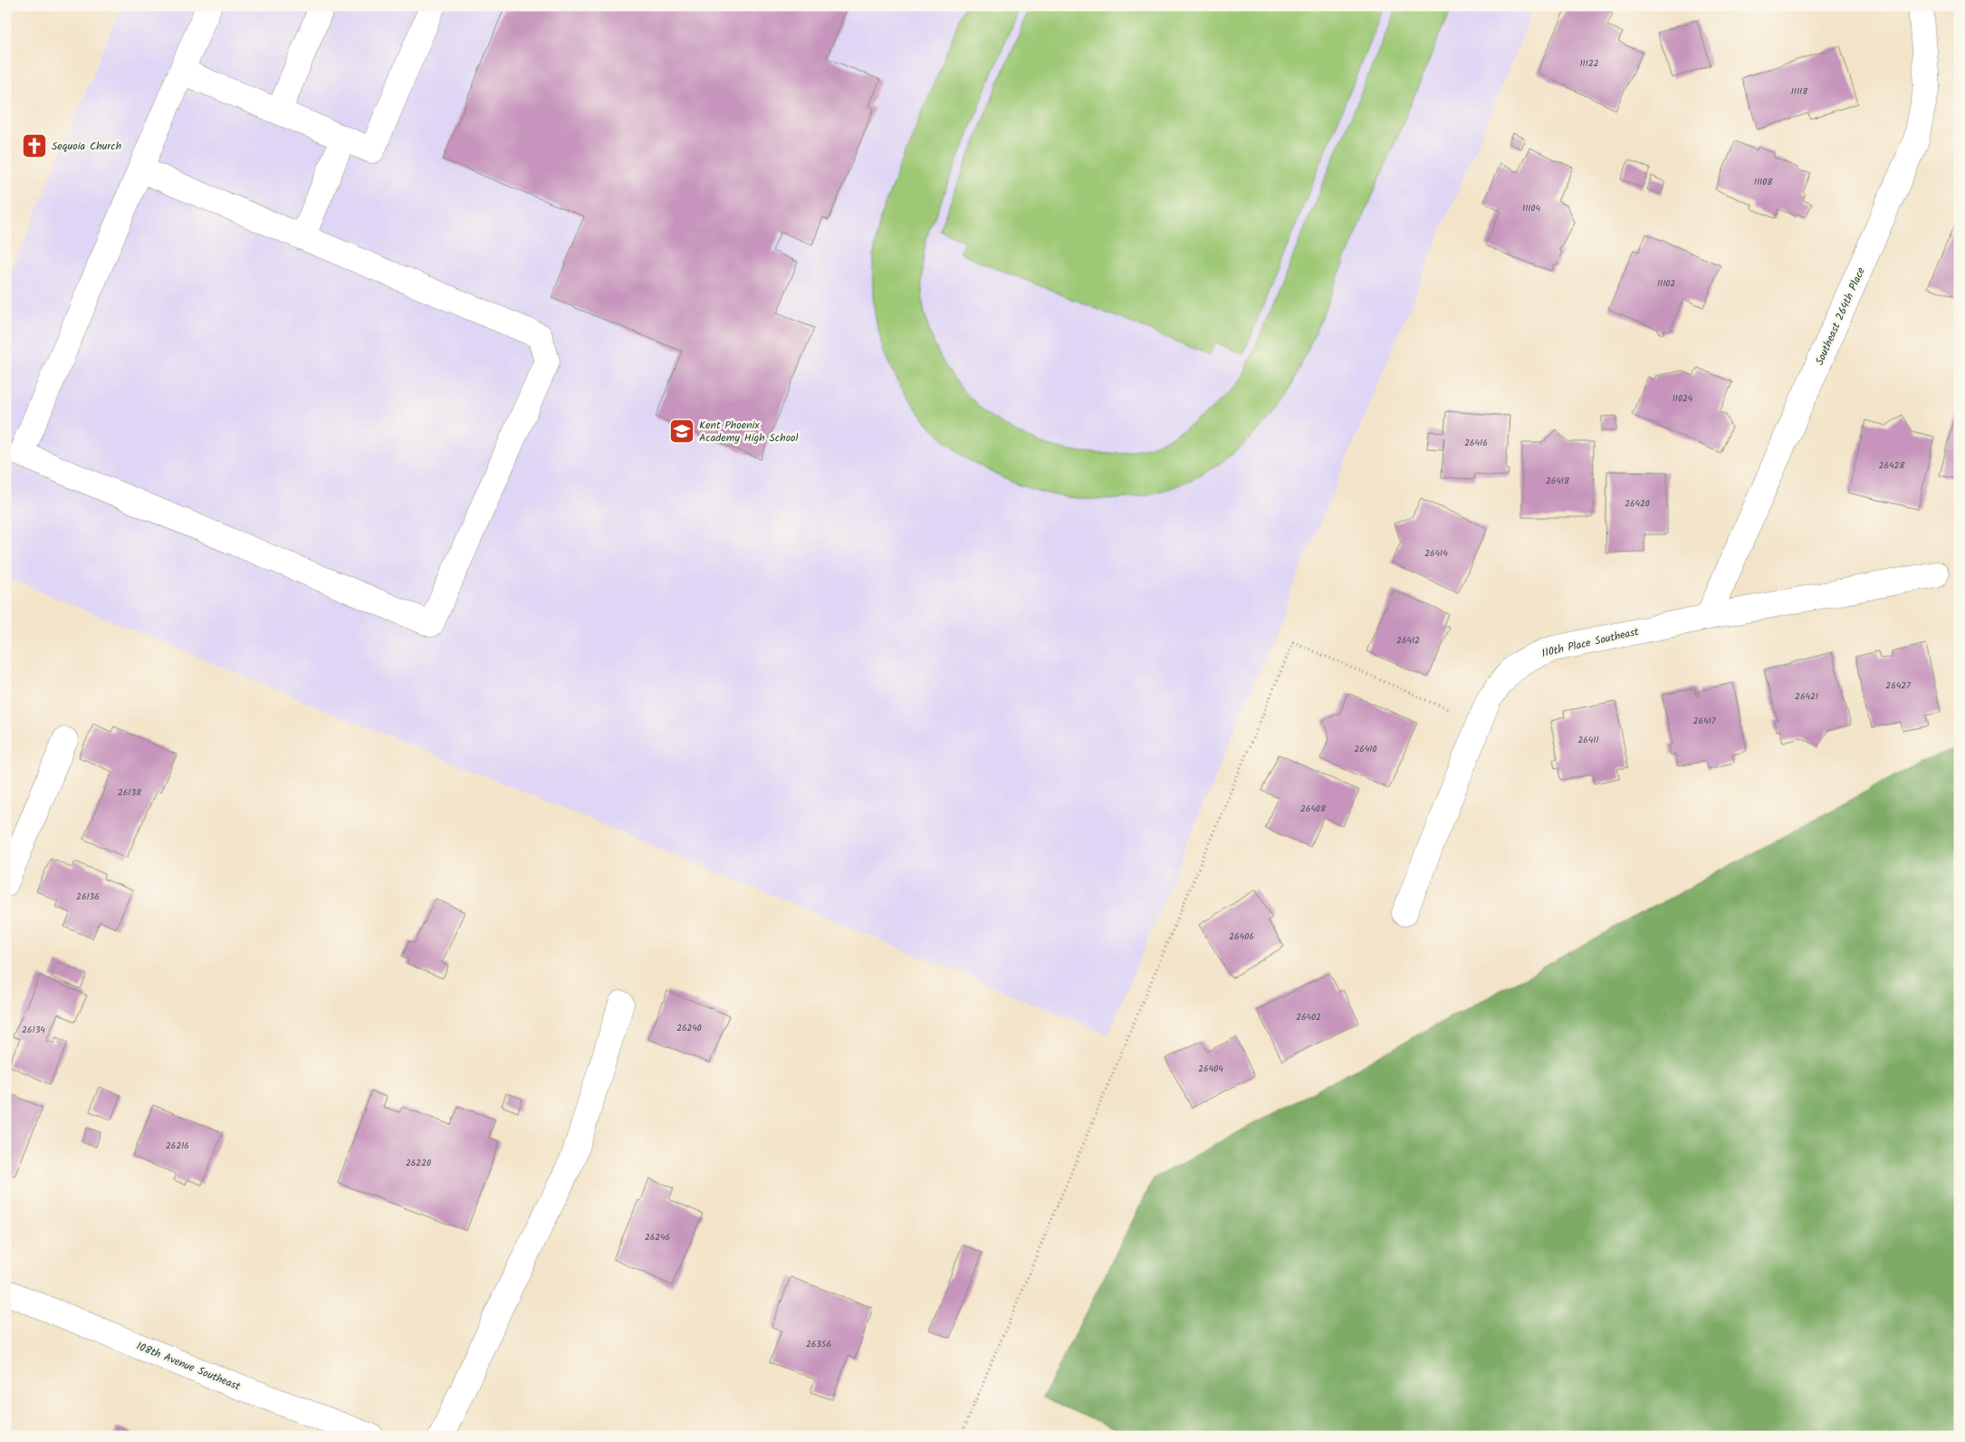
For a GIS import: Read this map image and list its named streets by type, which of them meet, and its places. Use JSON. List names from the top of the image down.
{
  "streets": {
    "street": ["Southeast 264th Place", "110th Place Southeast", "108th Avenue Southeast"]
  },
  "crossings": [
    ["Southeast 264th Place", "110th Place Southeast"]
  ],
  "places": {
    "church": ["Sequoia Church"],
    "school or university": ["Kent Phoenix Academy High School"]
  },
  "house_numbers": [
    "11122",
    "11118",
    "11108",
    "11104",
    "11102",
    "11024",
    "26416",
    "26428",
    "26418",
    "26420",
    "26414",
    "26412",
    "26427",
    "26421",
    "26417",
    "26411",
    "26410",
    "26138",
    "26408",
    "26136",
    "26406",
    "26402",
    "26240",
    "26134",
    "26404",
    "26216",
    "26220",
    "26246",
    "26356"
  ]
}
